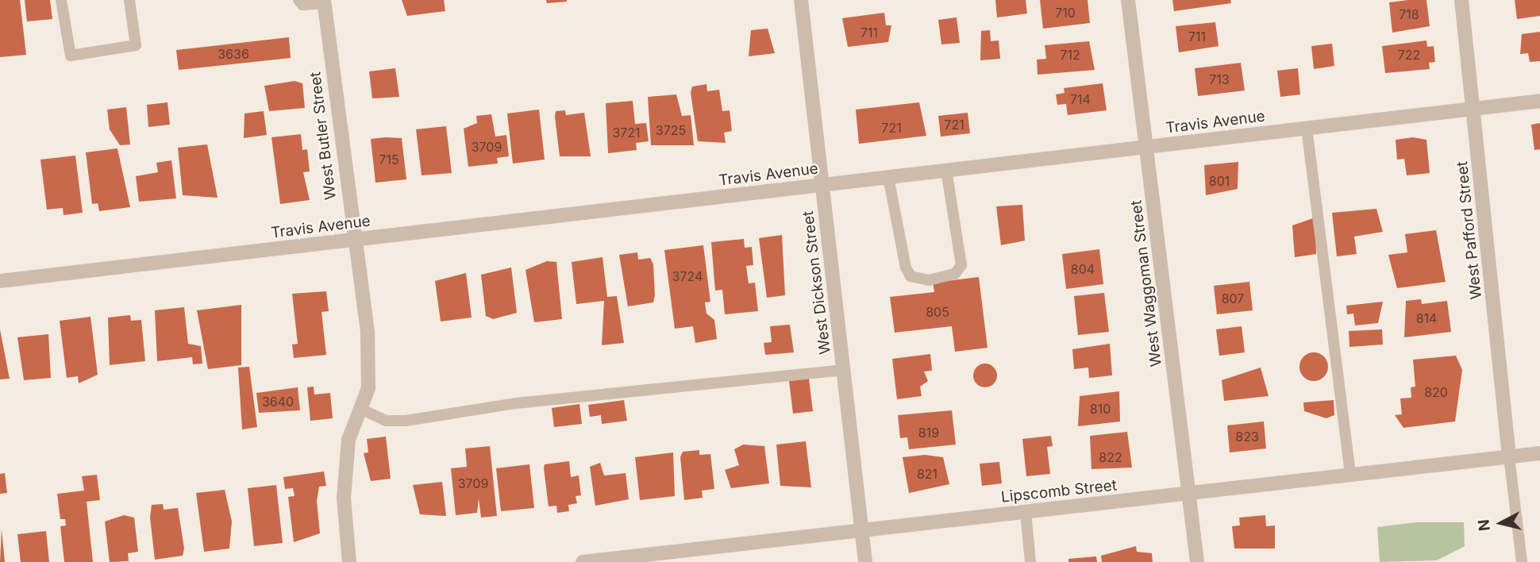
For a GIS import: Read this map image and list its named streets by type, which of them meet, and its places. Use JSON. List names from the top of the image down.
{
  "streets": {
    "street": [
      "Travis Avenue",
      "West Butler Street",
      "West Pafford Street",
      "West Dickson Street",
      "West Waggoman Street",
      "Lipscomb Street"
    ]
  },
  "crossings": [
    ["Travis Avenue", "West Butler Street"],
    ["Travis Avenue", "West Pafford Street"],
    ["Travis Avenue", "West Dickson Street"],
    ["Travis Avenue", "West Waggoman Street"],
    ["West Pafford Street", "Lipscomb Street"],
    ["West Dickson Street", "Lipscomb Street"],
    ["West Waggoman Street", "Lipscomb Street"]
  ],
  "house_numbers": [
    "710",
    "718",
    "711",
    "711",
    "3636",
    "712",
    "722",
    "713",
    "714",
    "721",
    "721",
    "3725",
    "3721",
    "3709",
    "715",
    "801",
    "804",
    "3724",
    "807",
    "805",
    "814",
    "820",
    "3640",
    "810",
    "819",
    "823",
    "822",
    "821",
    "3709"
  ],
  "north": "left"
}
